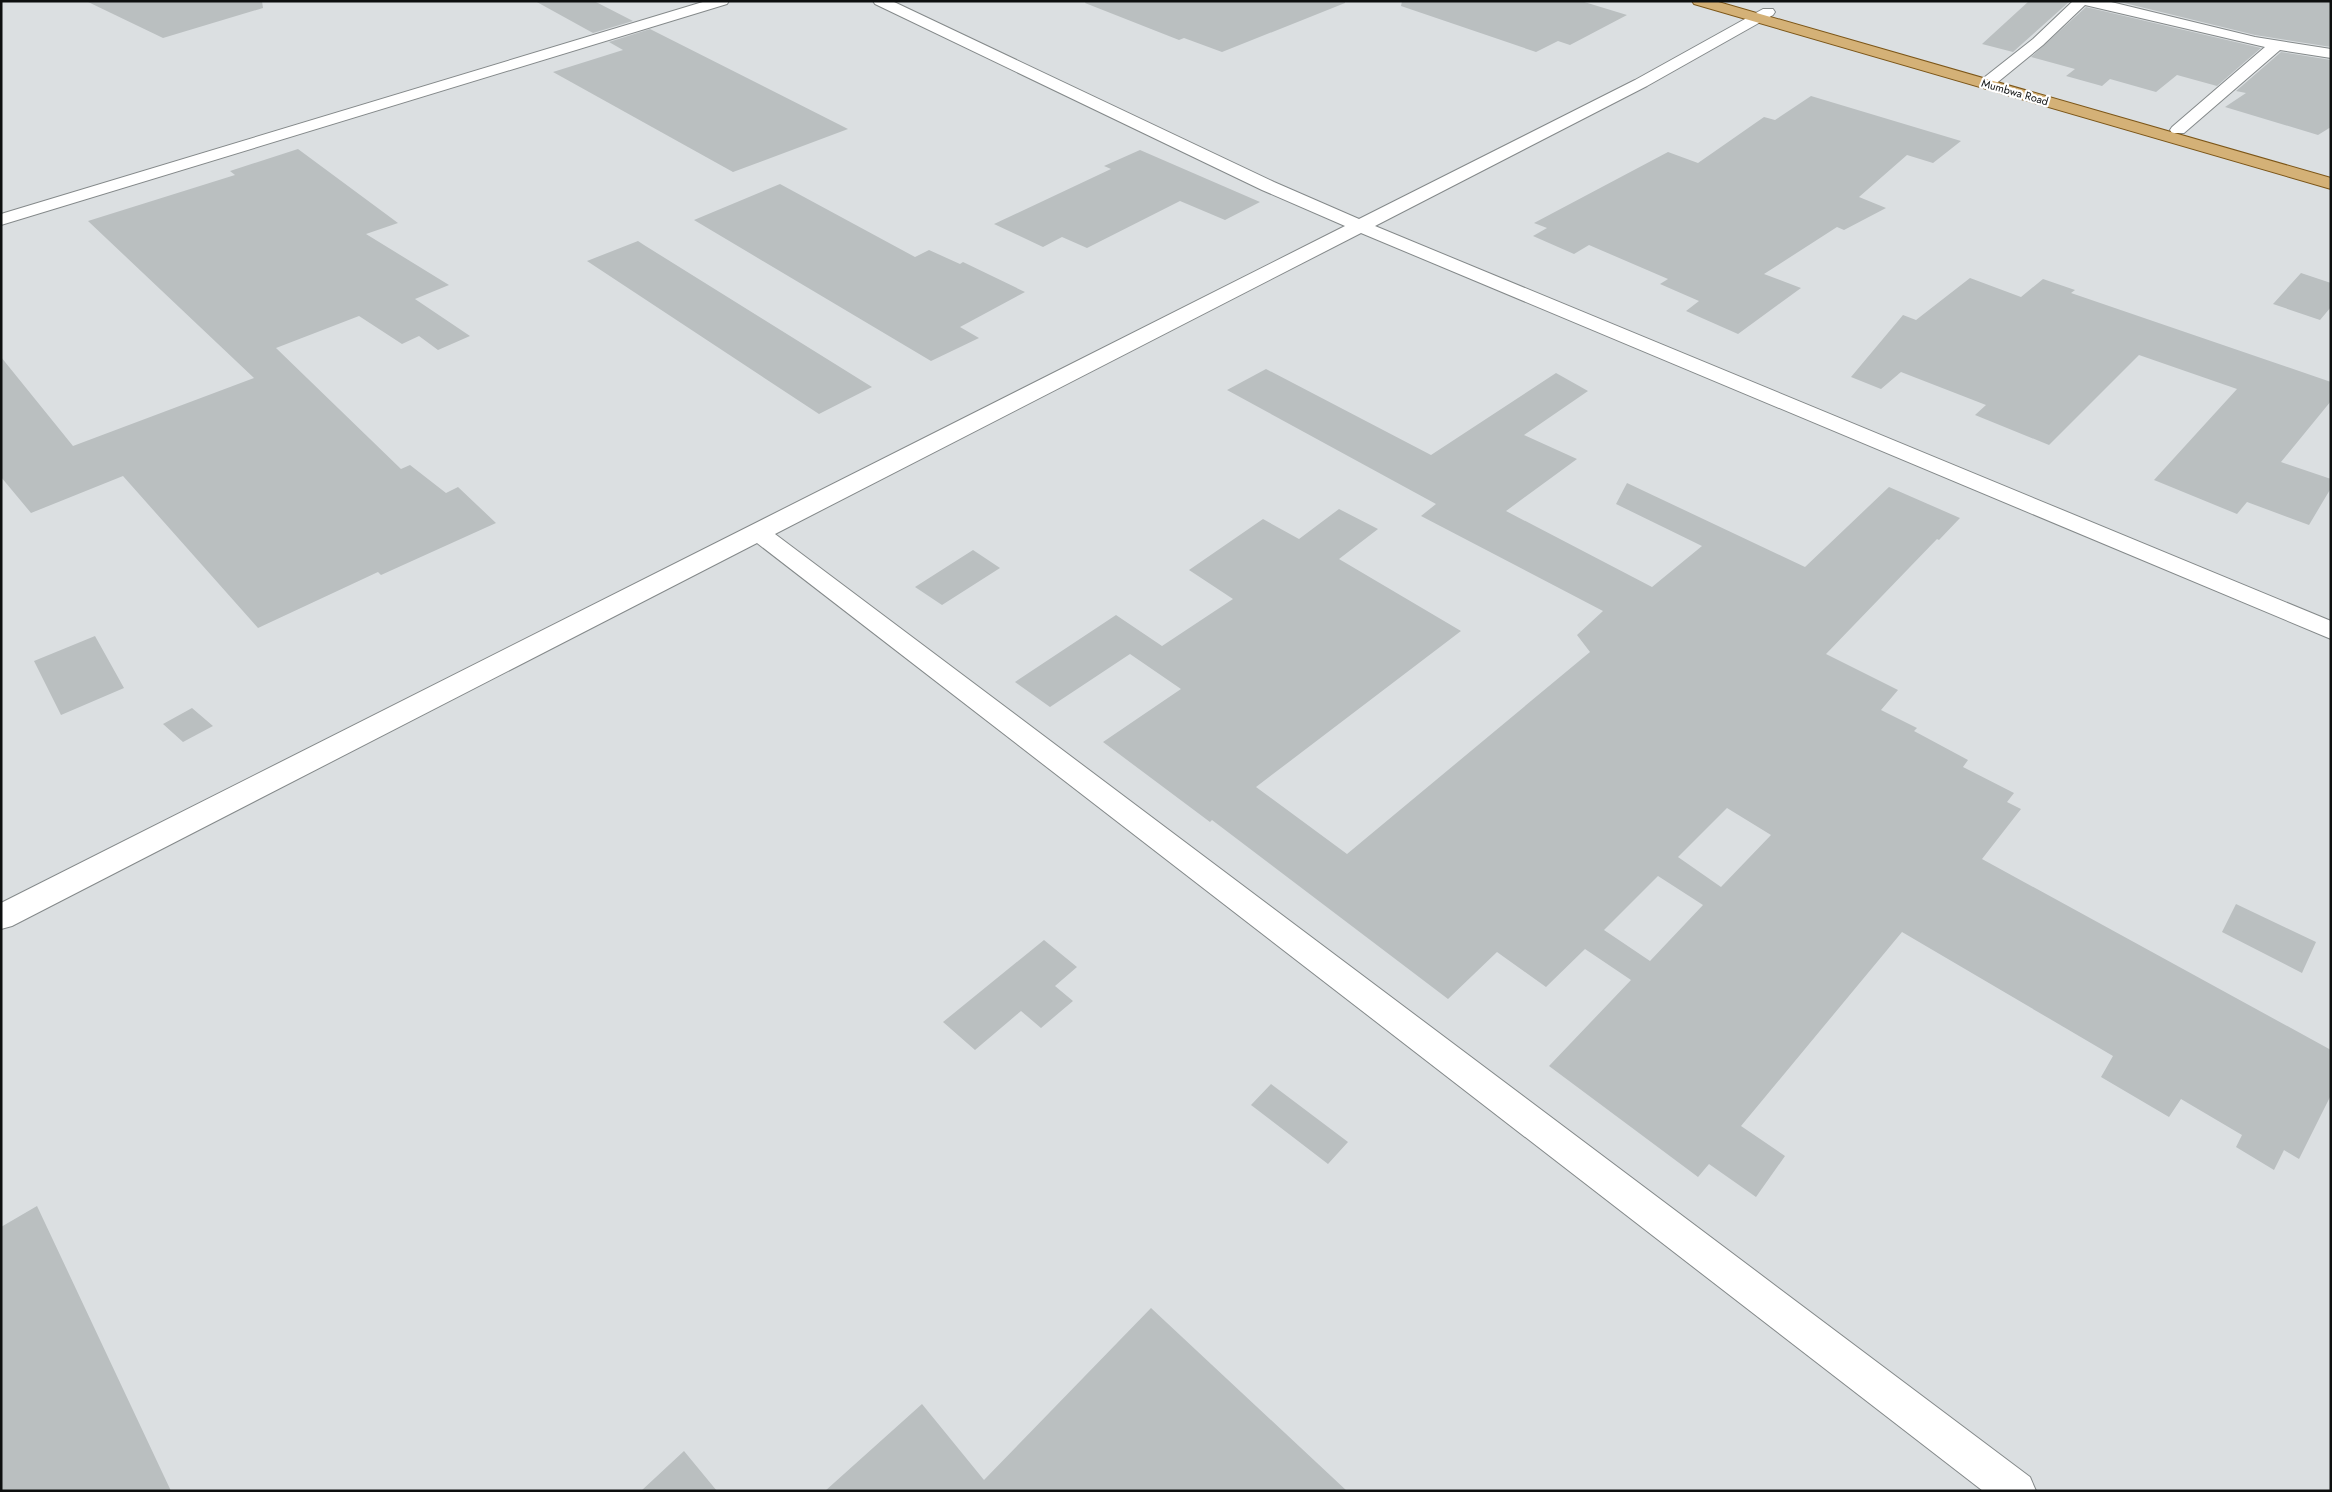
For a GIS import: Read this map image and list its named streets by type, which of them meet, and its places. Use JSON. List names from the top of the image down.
{
  "streets": {
    "main road": ["Mumbwa Road"]
  }
}
